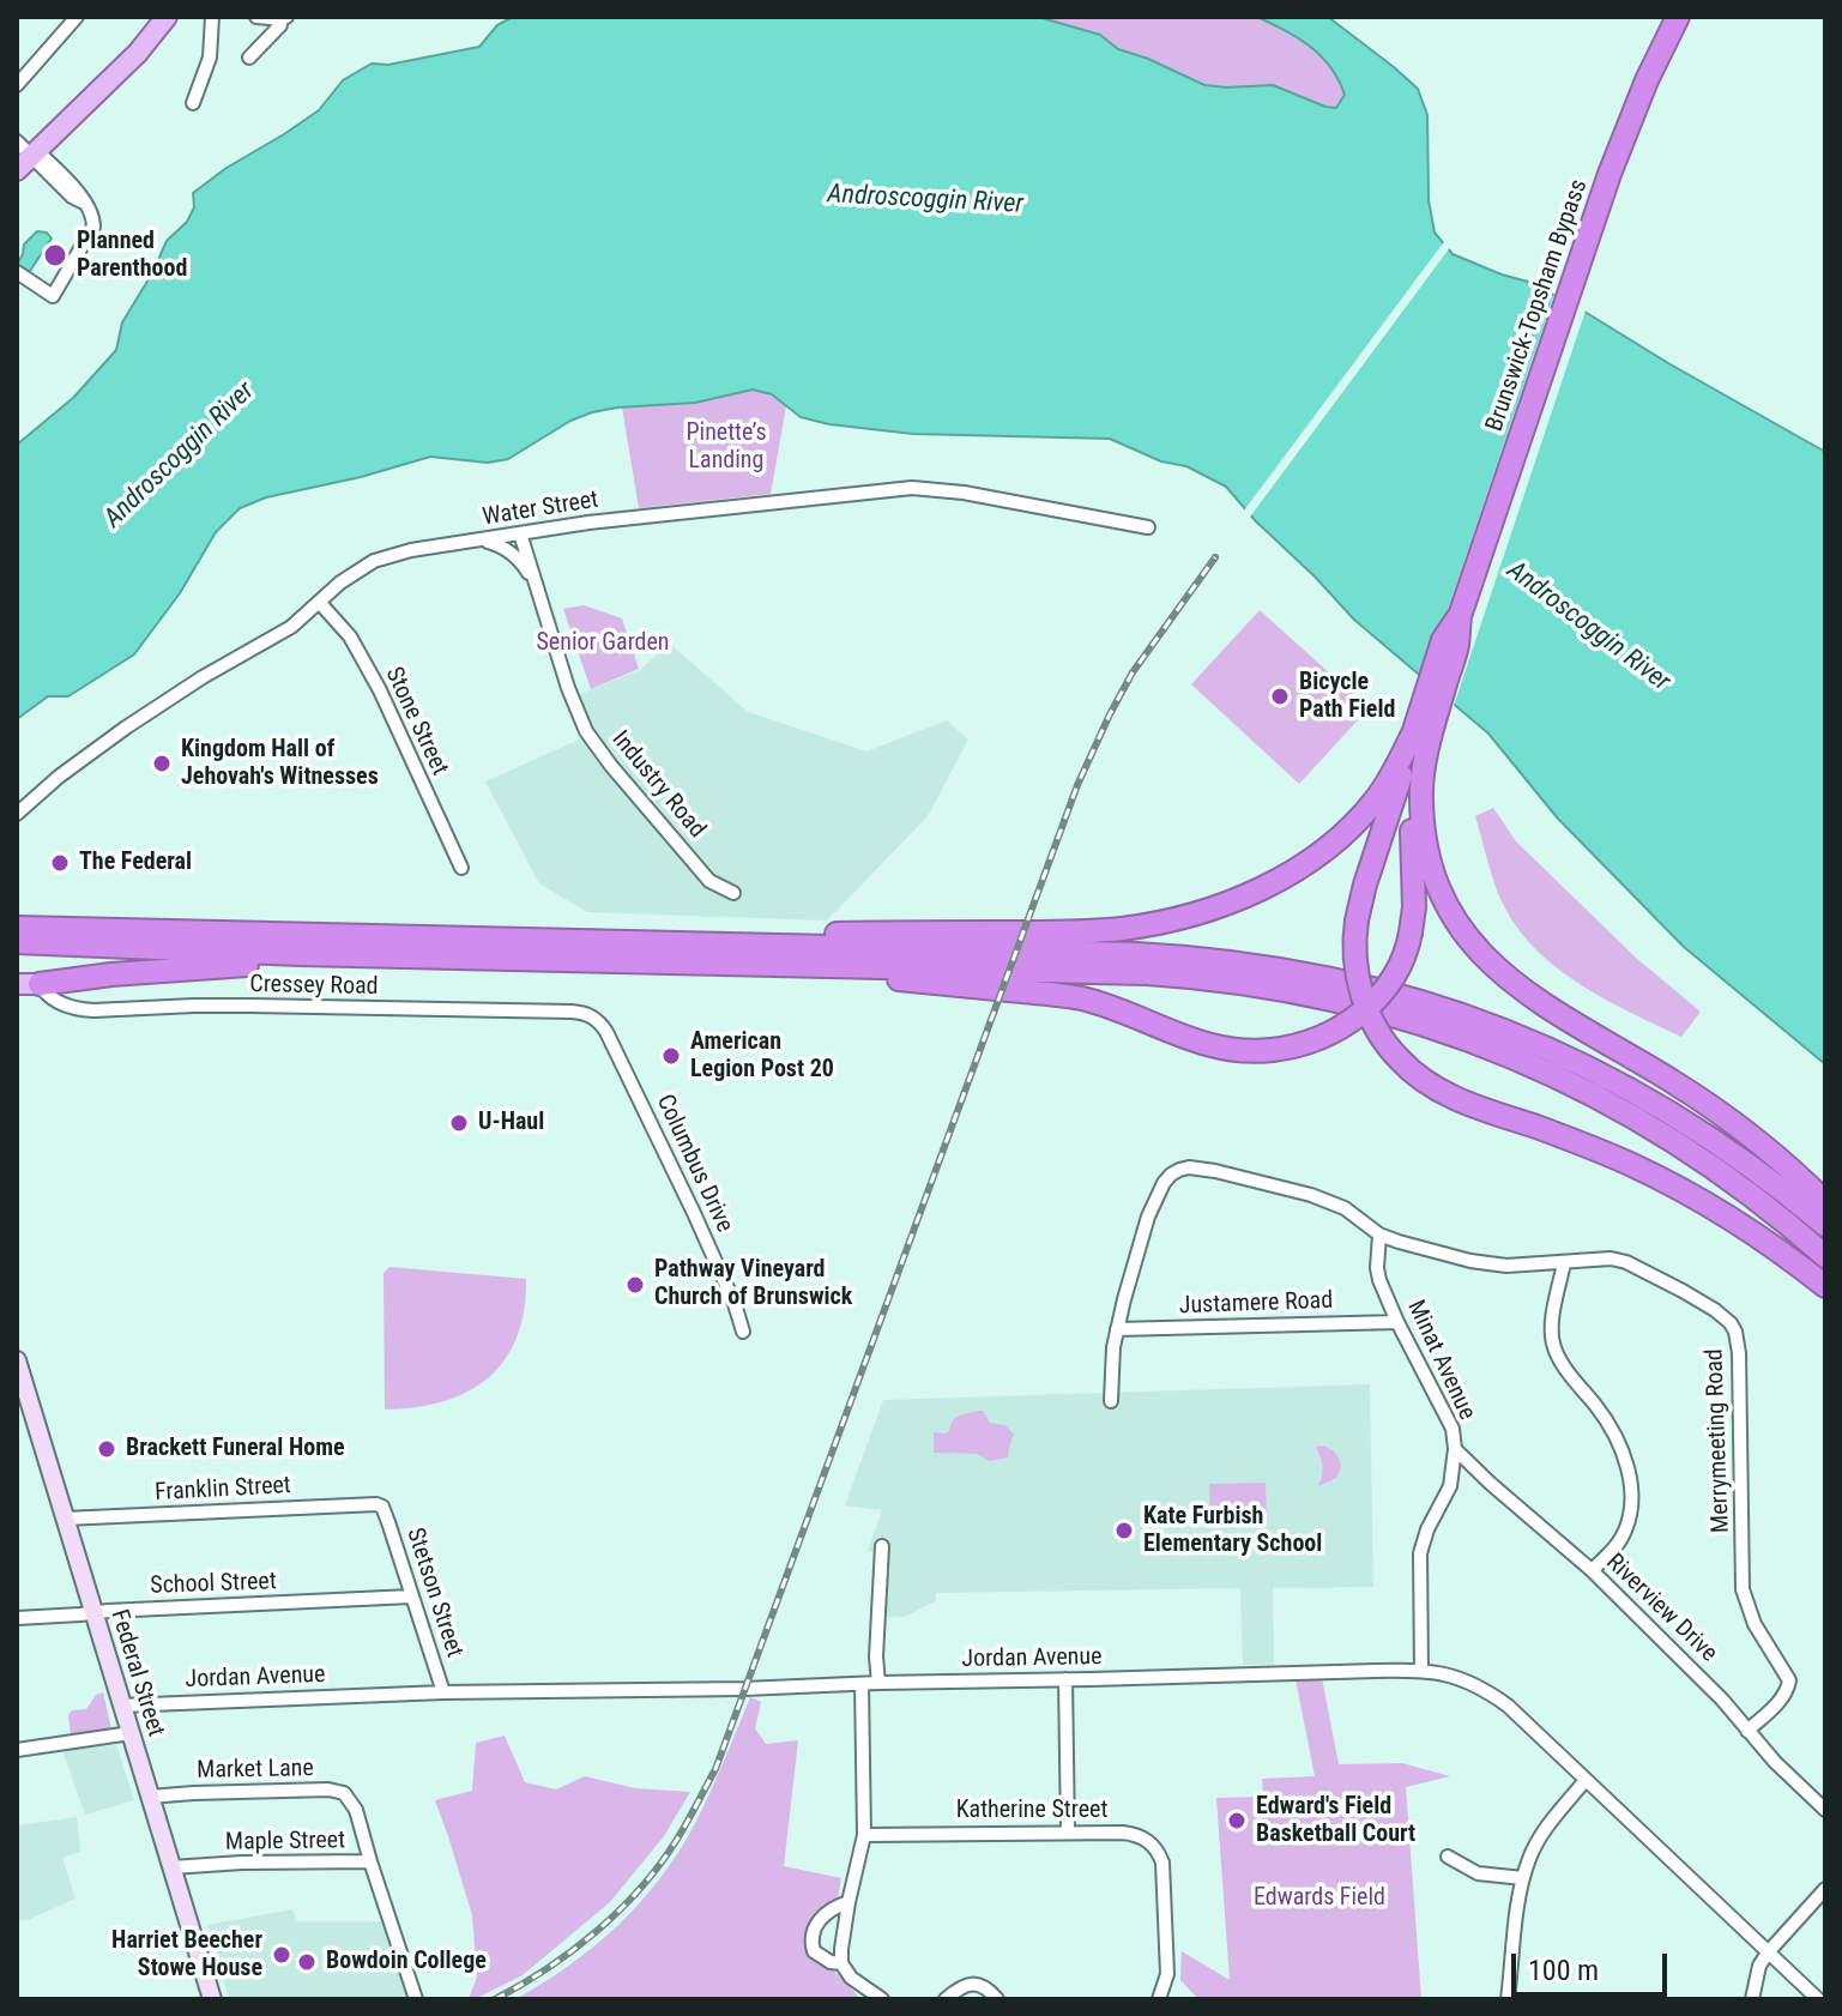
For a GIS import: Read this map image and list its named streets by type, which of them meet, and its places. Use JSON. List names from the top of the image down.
{
  "streets": {
    "highway": ["Brunswick-Topsham Bypass"],
    "street": [
      "Water Street",
      "Stone Street",
      "Industry Road",
      "Cressey Road",
      "Columbus Drive",
      "Justamere Road",
      "Minat Avenue",
      "Merrymeeting Road",
      "Franklin Street",
      "School Street",
      "Stetson Street",
      "Riverview Drive",
      "Jordan Avenue",
      "Federal Street",
      "Market Lane",
      "Katherine Street",
      "Maple Street"
    ]
  },
  "crossings": [
    ["Water Street", "Stone Street"],
    ["Water Street", "Industry Road"],
    ["Cressey Road", "Columbus Drive"],
    ["Justamere Road", "Minat Avenue"],
    ["Justamere Road", "Merrymeeting Road"],
    ["Minat Avenue", "Merrymeeting Road"],
    ["Minat Avenue", "Riverview Drive"],
    ["Minat Avenue", "Jordan Avenue"],
    ["Merrymeeting Road", "Riverview Drive"],
    ["Franklin Street", "Stetson Street"],
    ["Franklin Street", "Federal Street"],
    ["School Street", "Stetson Street"],
    ["School Street", "Federal Street"],
    ["Stetson Street", "Jordan Avenue"],
    ["Jordan Avenue", "Federal Street"],
    ["Federal Street", "Market Lane"],
    ["Federal Street", "Maple Street"],
    ["Market Lane", "Maple Street"]
  ],
  "water": ["Androscoggin River"],
  "parks": ["Pinette’s Landing", "Senior Garden", "Edwards Field"],
  "places": [
    "Planned Parenthood",
    "Bicycle Path Field",
    "Kingdom Hall of Jehovah's Witnesses",
    "The Federal",
    "American Legion Post 20",
    "U-Haul",
    "Pathway Vineyard Church of Brunswick",
    "Brackett Funeral Home",
    "Kate Furbish Elementary School",
    "Edward's Field Basketball Court",
    "Harriet Beecher Stowe House",
    "Bowdoin College"
  ],
  "scale_bar": "100 m"
}
